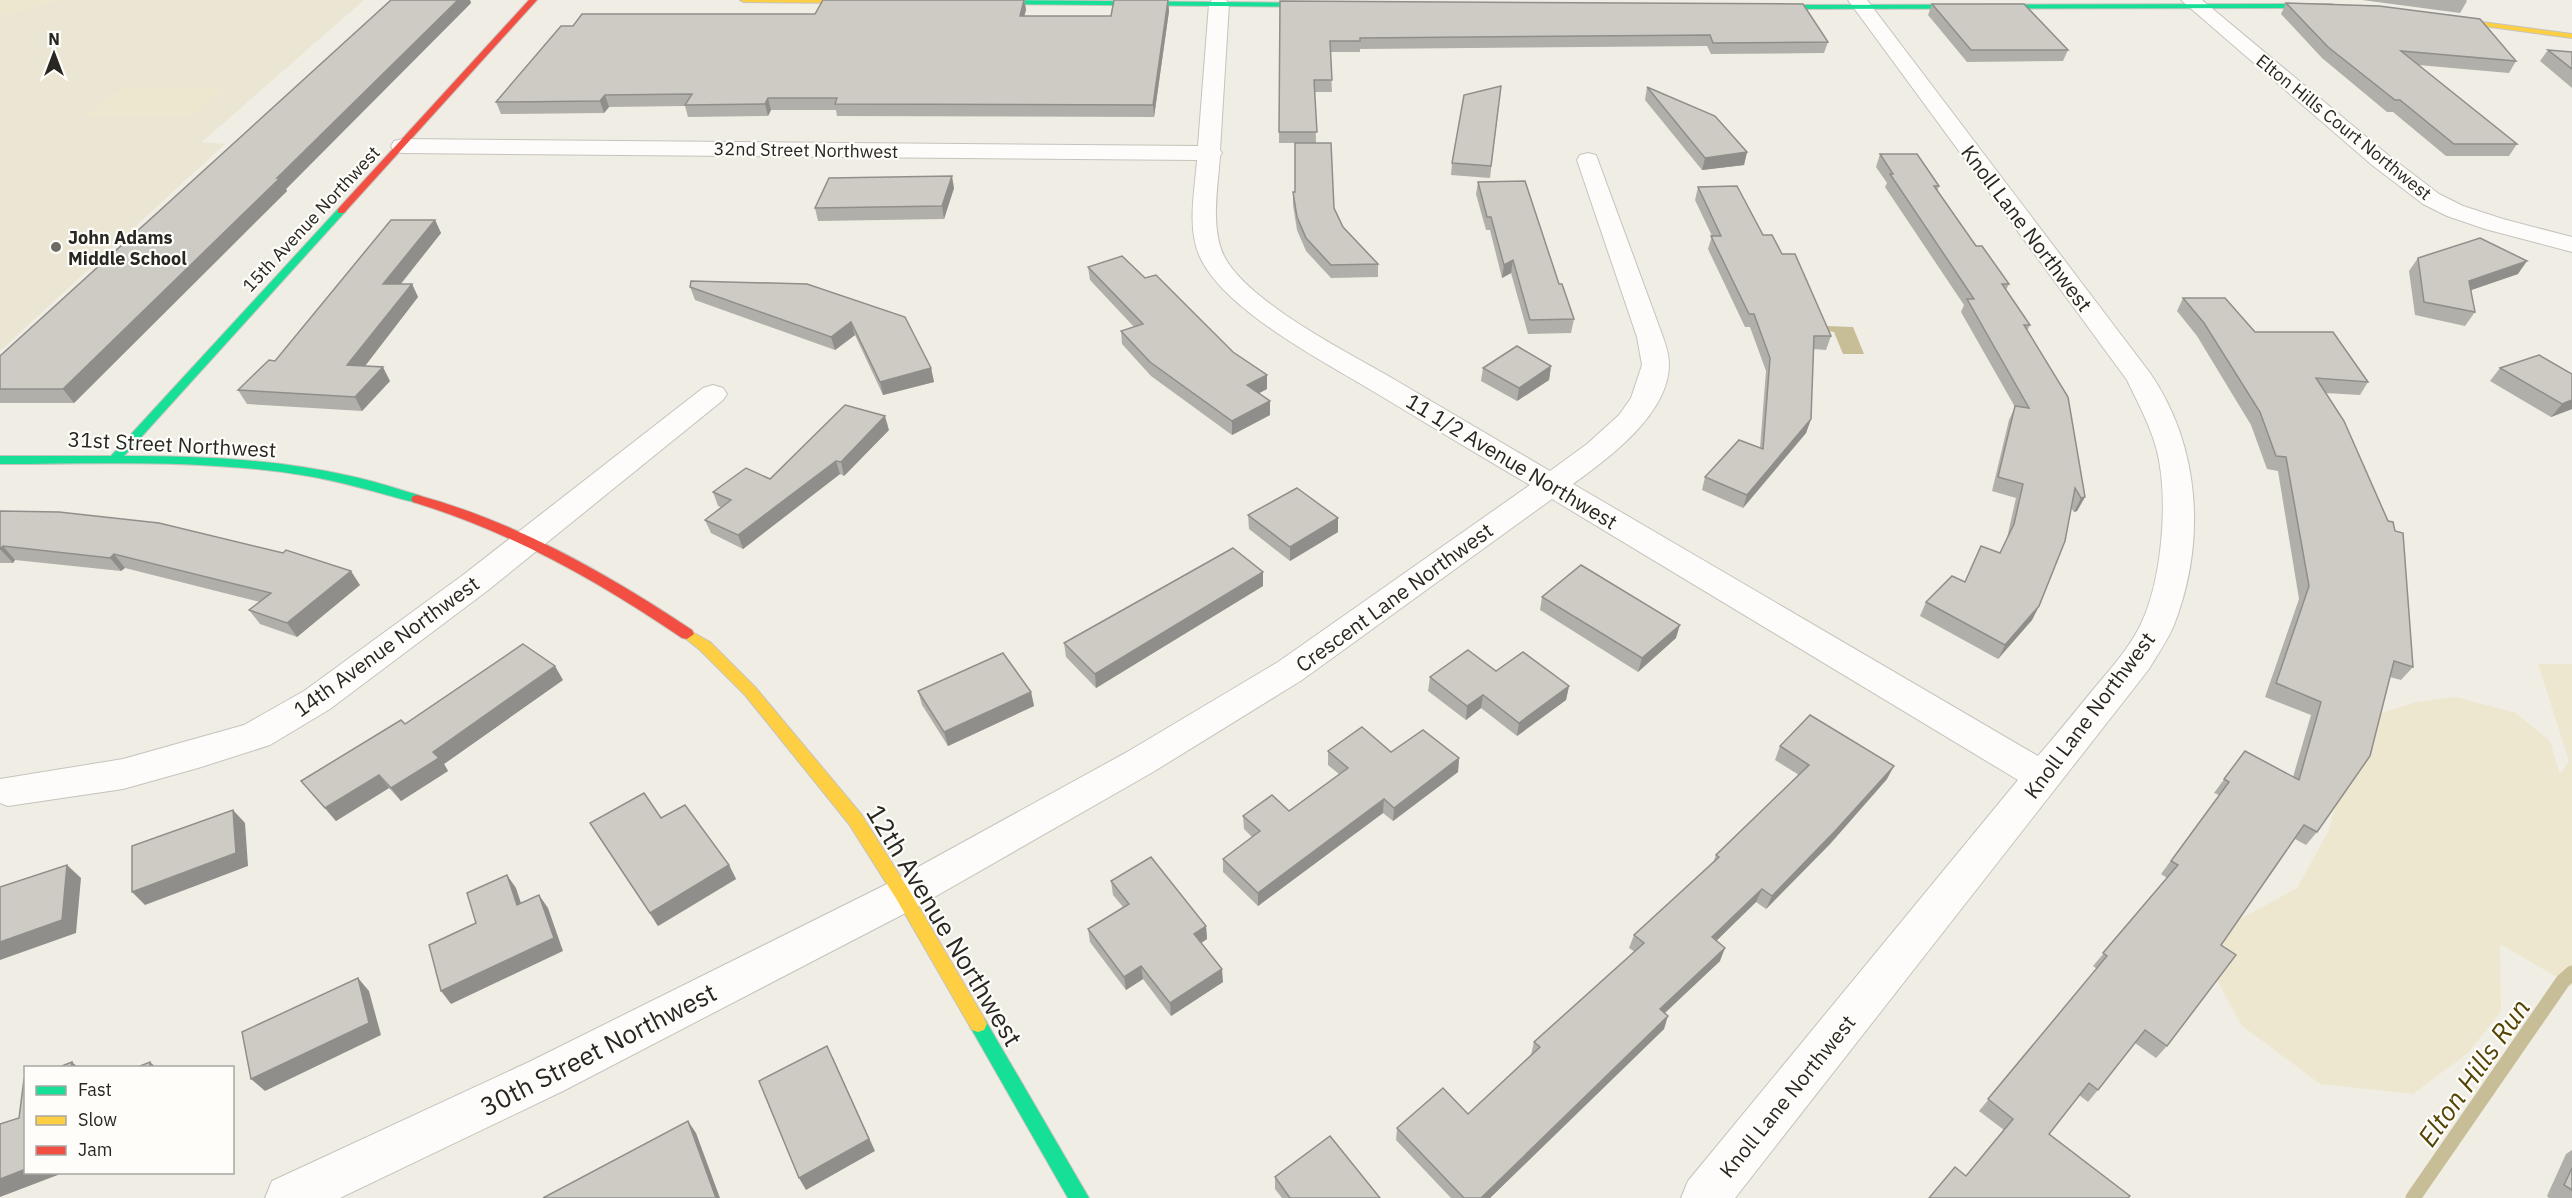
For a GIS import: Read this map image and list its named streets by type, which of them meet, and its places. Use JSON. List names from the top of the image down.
{
  "streets": {
    "street": [
      "Elton Hills Court Northwest",
      "32nd Street Northwest",
      "15th Avenue Northwest",
      "Knoll Lane Northwest",
      "31st Street Northwest",
      "11 1/2 Avenue Northwest",
      "Crescent Lane Northwest",
      "14th Avenue Northwest",
      "12th Avenue Northwest",
      "30th Street Northwest"
    ]
  },
  "crossings": [
    ["32nd Street Northwest", "15th Avenue Northwest"],
    ["32nd Street Northwest", "11 1/2 Avenue Northwest"],
    ["15th Avenue Northwest", "31st Street Northwest"],
    ["Knoll Lane Northwest", "11 1/2 Avenue Northwest"],
    ["31st Street Northwest", "14th Avenue Northwest"],
    ["31st Street Northwest", "12th Avenue Northwest"],
    ["11 1/2 Avenue Northwest", "Crescent Lane Northwest"],
    ["Crescent Lane Northwest", "12th Avenue Northwest"],
    ["Crescent Lane Northwest", "30th Street Northwest"],
    ["12th Avenue Northwest", "30th Street Northwest"]
  ],
  "water": ["Elton Hills Run"],
  "places": ["John Adams Middle School"],
  "legend": ["Fast", "Slow", "Jam"],
  "north": "top"
}
